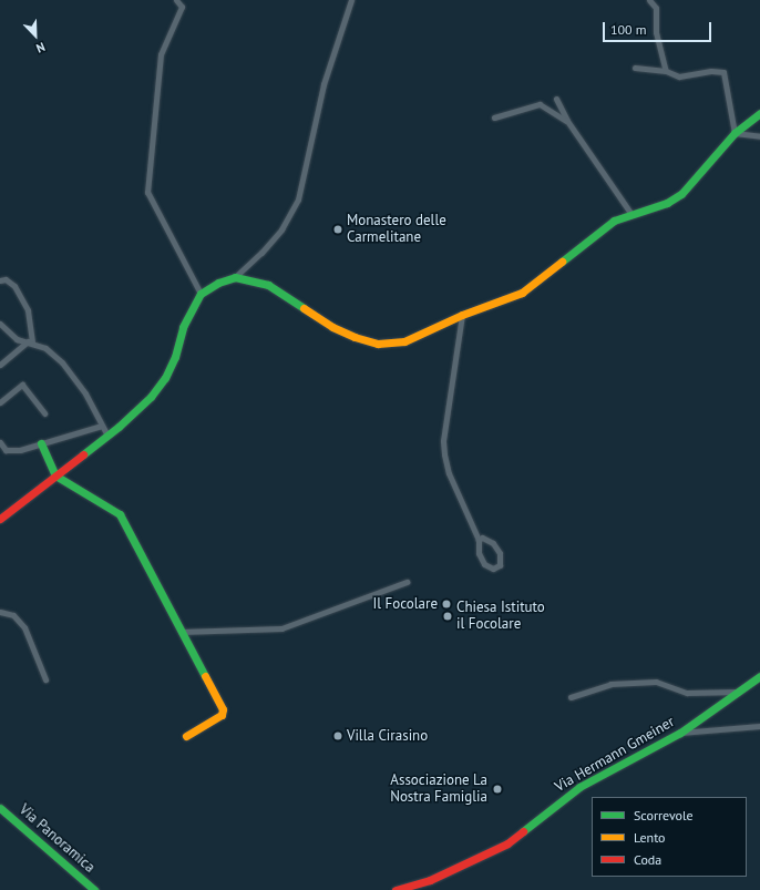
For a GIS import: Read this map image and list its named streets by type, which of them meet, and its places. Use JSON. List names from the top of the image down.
{
  "streets": {
    "main road": ["Via Hermann Gmeiner", "Via Panoramica"]
  },
  "places": [
    "Monastero delle Carmelitane",
    "Il Focolare",
    "Chiesa Istituto il Focolare",
    "Villa Cirasino",
    "Associazione La Nostra Famiglia"
  ],
  "legend": ["Scorrevole", "Lento", "Coda"],
  "scale_bar": "100 m",
  "north": "bottom right"
}
